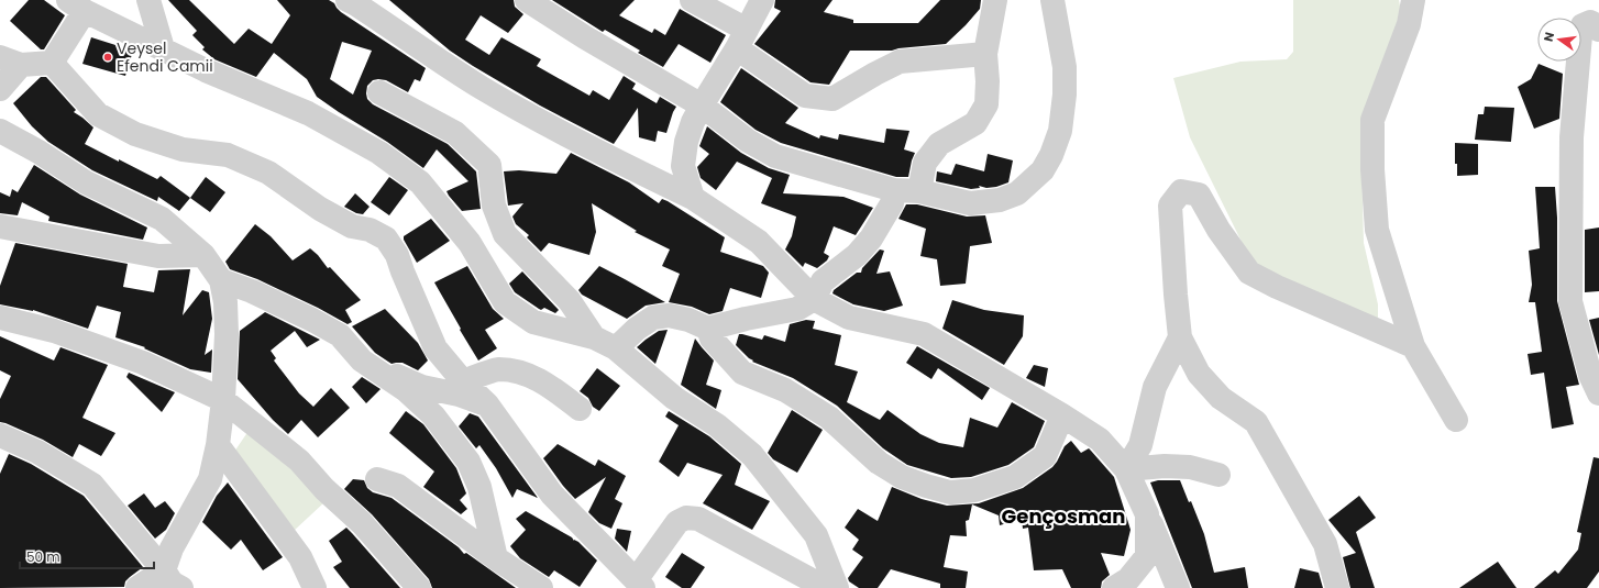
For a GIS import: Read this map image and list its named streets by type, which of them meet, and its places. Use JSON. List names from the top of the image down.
{
  "districts": ["Gençosman"],
  "places": ["Veysel Efendi Camii"],
  "scale_bar": "50 m",
  "north": "left"
}
